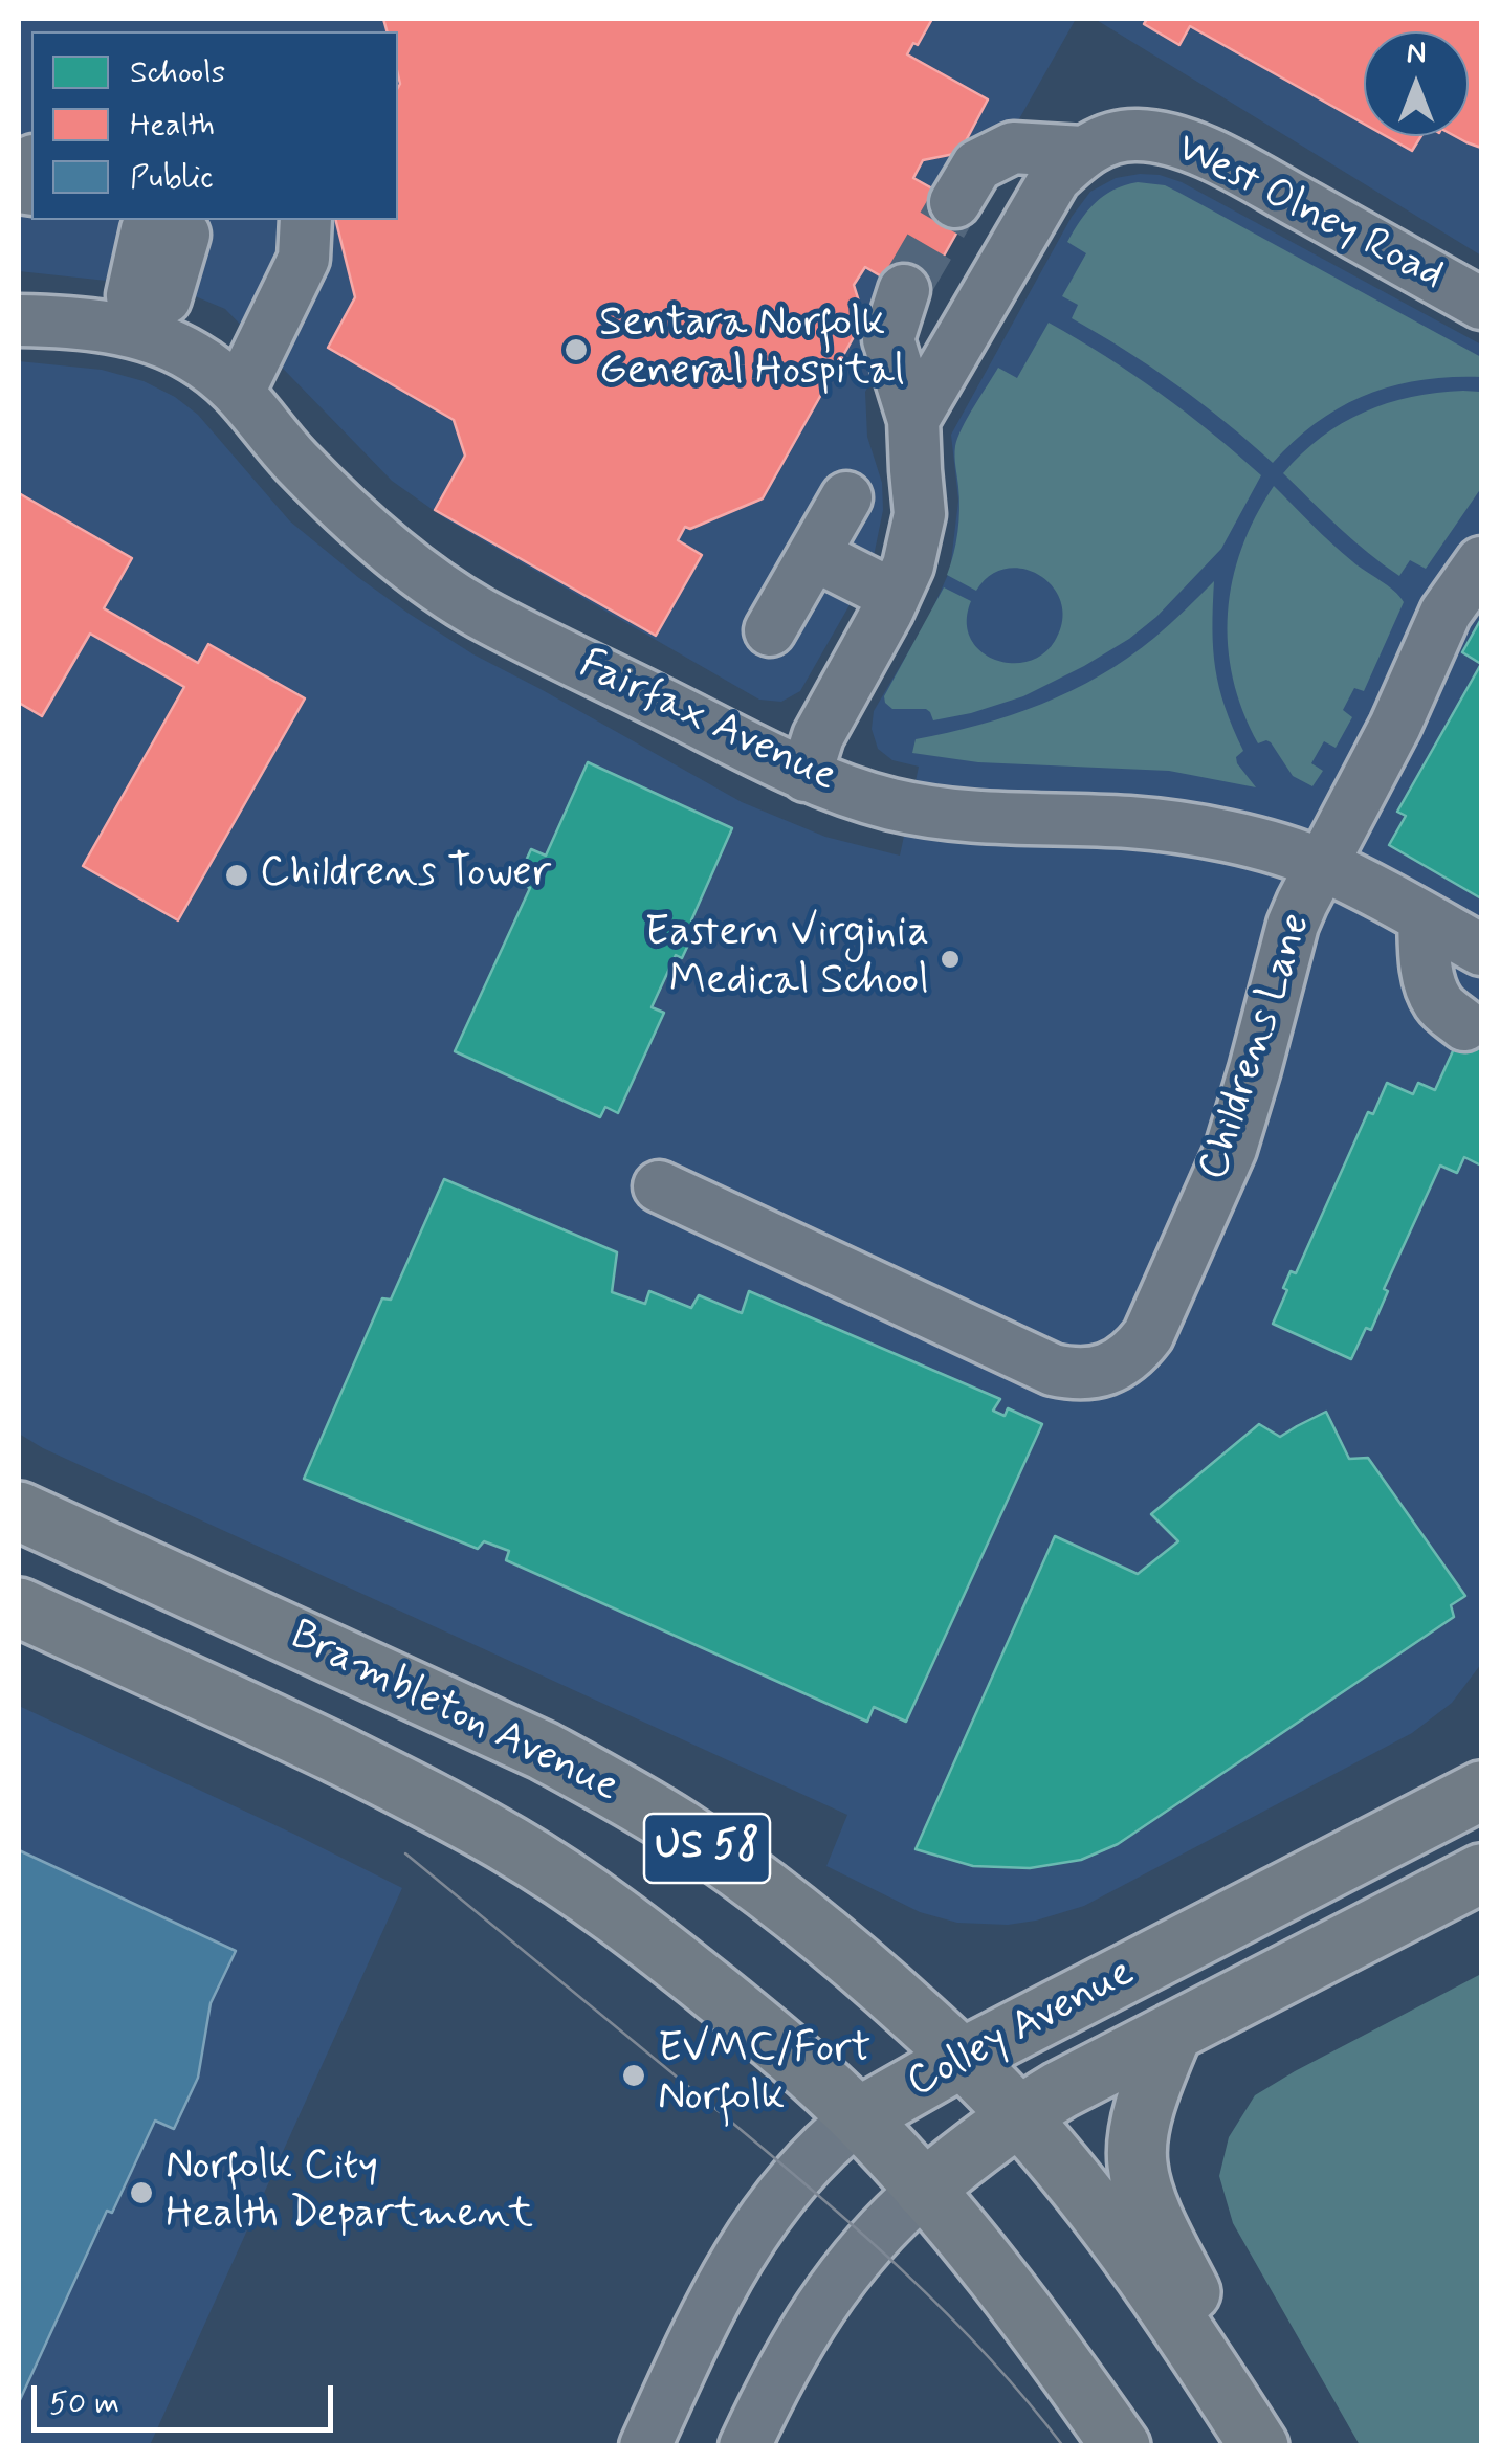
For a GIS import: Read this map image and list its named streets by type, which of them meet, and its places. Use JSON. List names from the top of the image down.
{
  "streets": {
    "main road": ["Brambleton Avenue", "US 58", "Colley Avenue"],
    "street": ["West Olney Road", "Fairfax Avenue", "Childrens Lane"]
  },
  "crossings": [
    ["Fairfax Avenue", "Childrens Lane"],
    ["Brambleton Avenue", "Colley Avenue"],
    ["US 58", "Colley Avenue"]
  ],
  "places": [
    "Sentara Norfolk General Hospital",
    "Childrens Tower",
    "Eastern Virginia Medical School",
    "EVMC/Fort Norfolk",
    "Norfolk City Health Department"
  ],
  "legend": ["Schools", "Health", "Public"],
  "scale_bar": "50 m",
  "north": "top"
}
